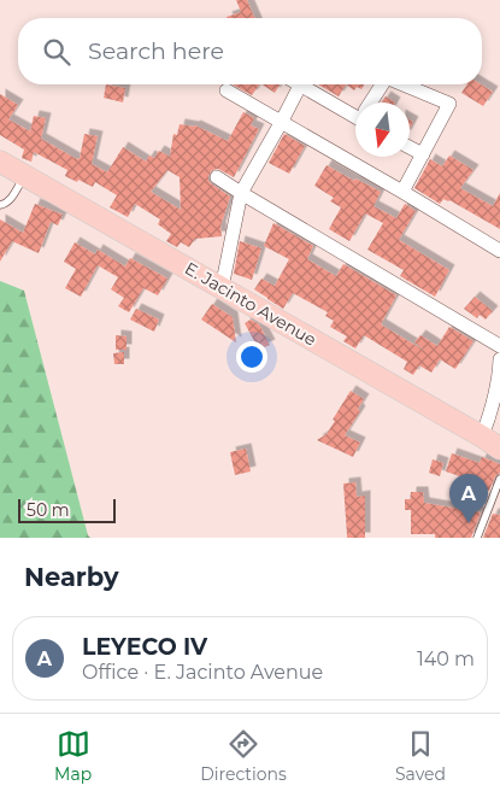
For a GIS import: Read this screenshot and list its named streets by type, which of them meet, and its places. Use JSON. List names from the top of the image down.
{
  "streets": {
    "main road": ["E. Jacinto Avenue"]
  },
  "scale_bar": "50 m",
  "north": "bottom",
  "page": {
    "search": "Search here",
    "pins": "A",
    "scale": "50 m",
    "heading": "Nearby",
    "list": [
      {
        "mark": "A",
        "name": "LEYECO IV",
        "note": "Office · E. Jacinto Avenue",
        "value": "140 m"
      }
    ],
    "nav": ["Map", "Directions", "Saved"]
  }
}
